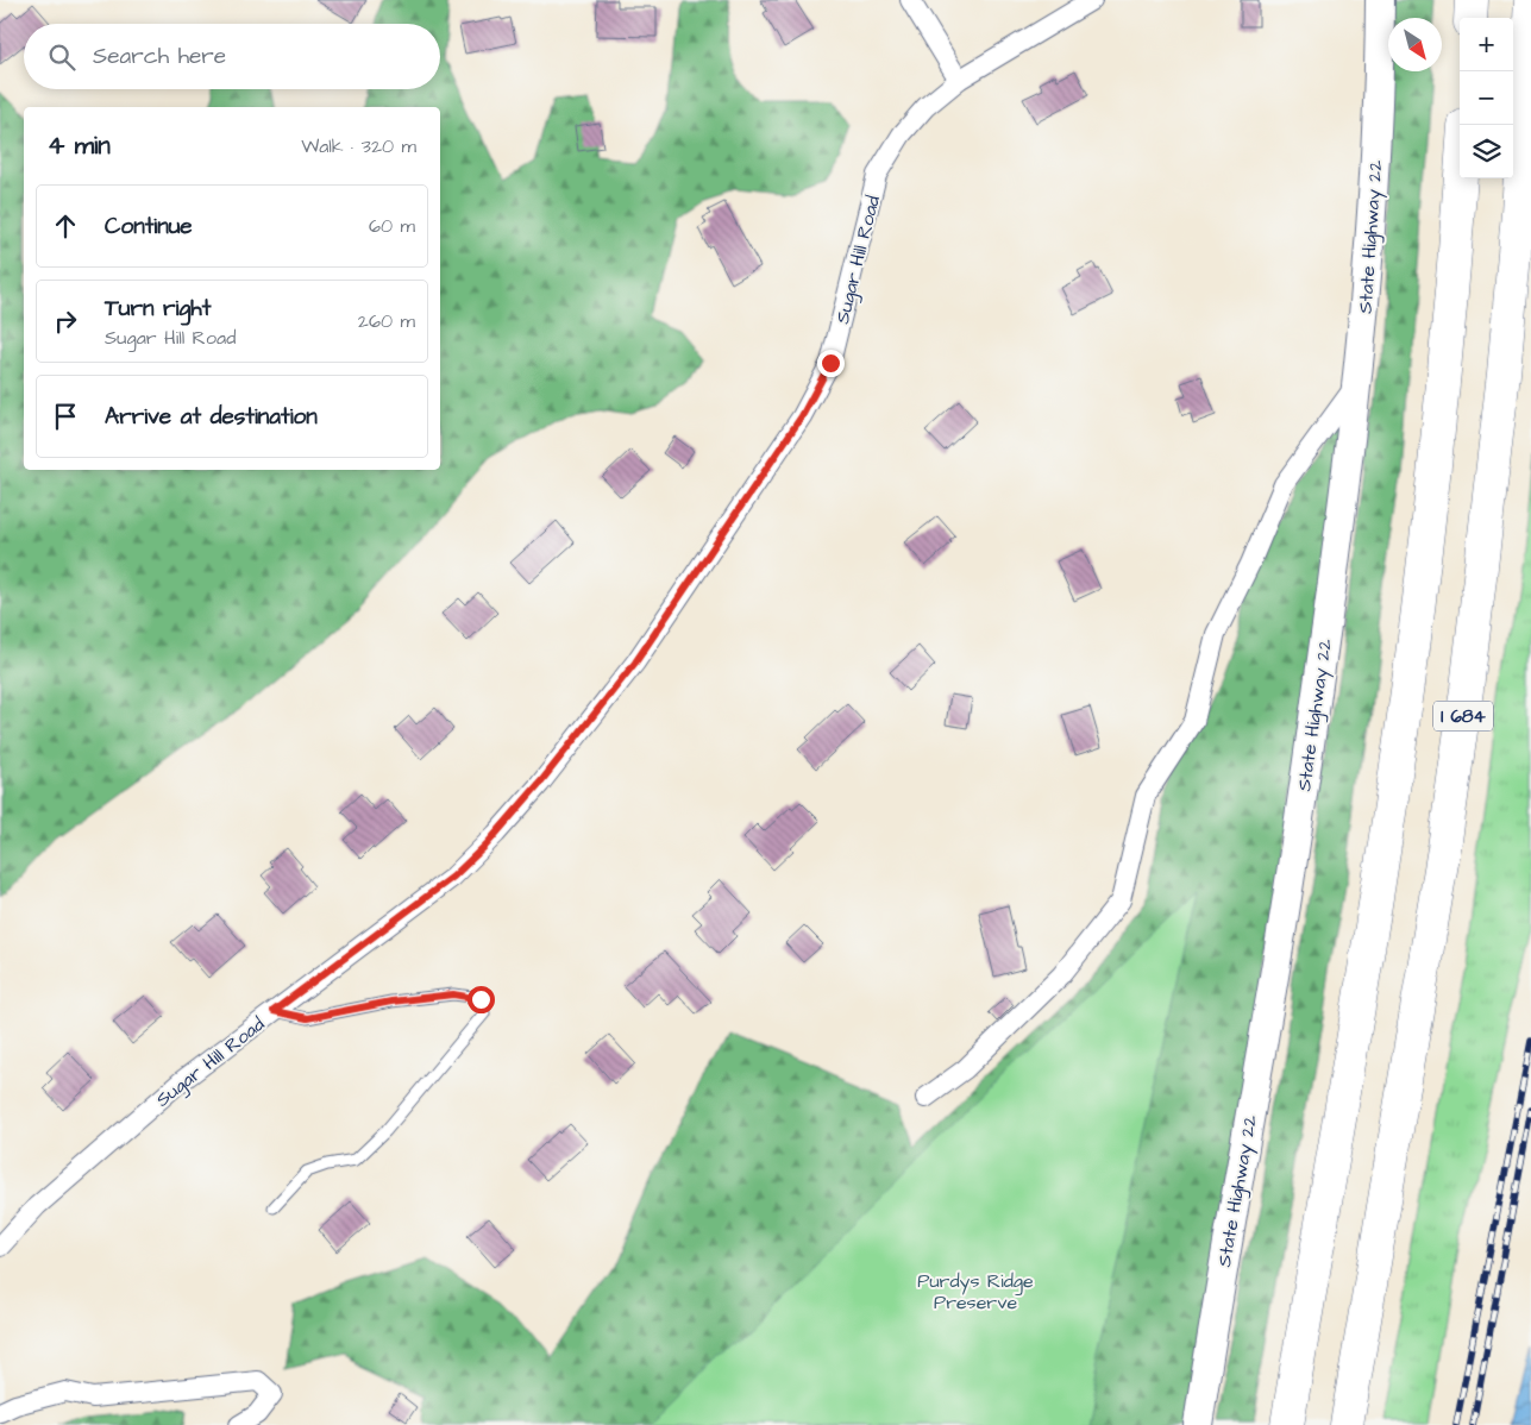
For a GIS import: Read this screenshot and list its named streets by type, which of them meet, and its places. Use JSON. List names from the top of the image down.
{
  "streets": {
    "highway": ["I 684"],
    "main road": ["State Highway 22"],
    "street": ["Sugar Hill Road"]
  },
  "parks": ["Purdys Ridge Preserve"],
  "north": "bottom right",
  "page": {
    "map_buttons": ["+", "−"],
    "search": "Search here",
    "heading": ["4 min", "Walk · 320 m"],
    "list": [
      ["Continue", "60 m"],
      ["Turn right", "Sugar Hill Road", "260 m"],
      "Arrive at destination"
    ]
  }
}
